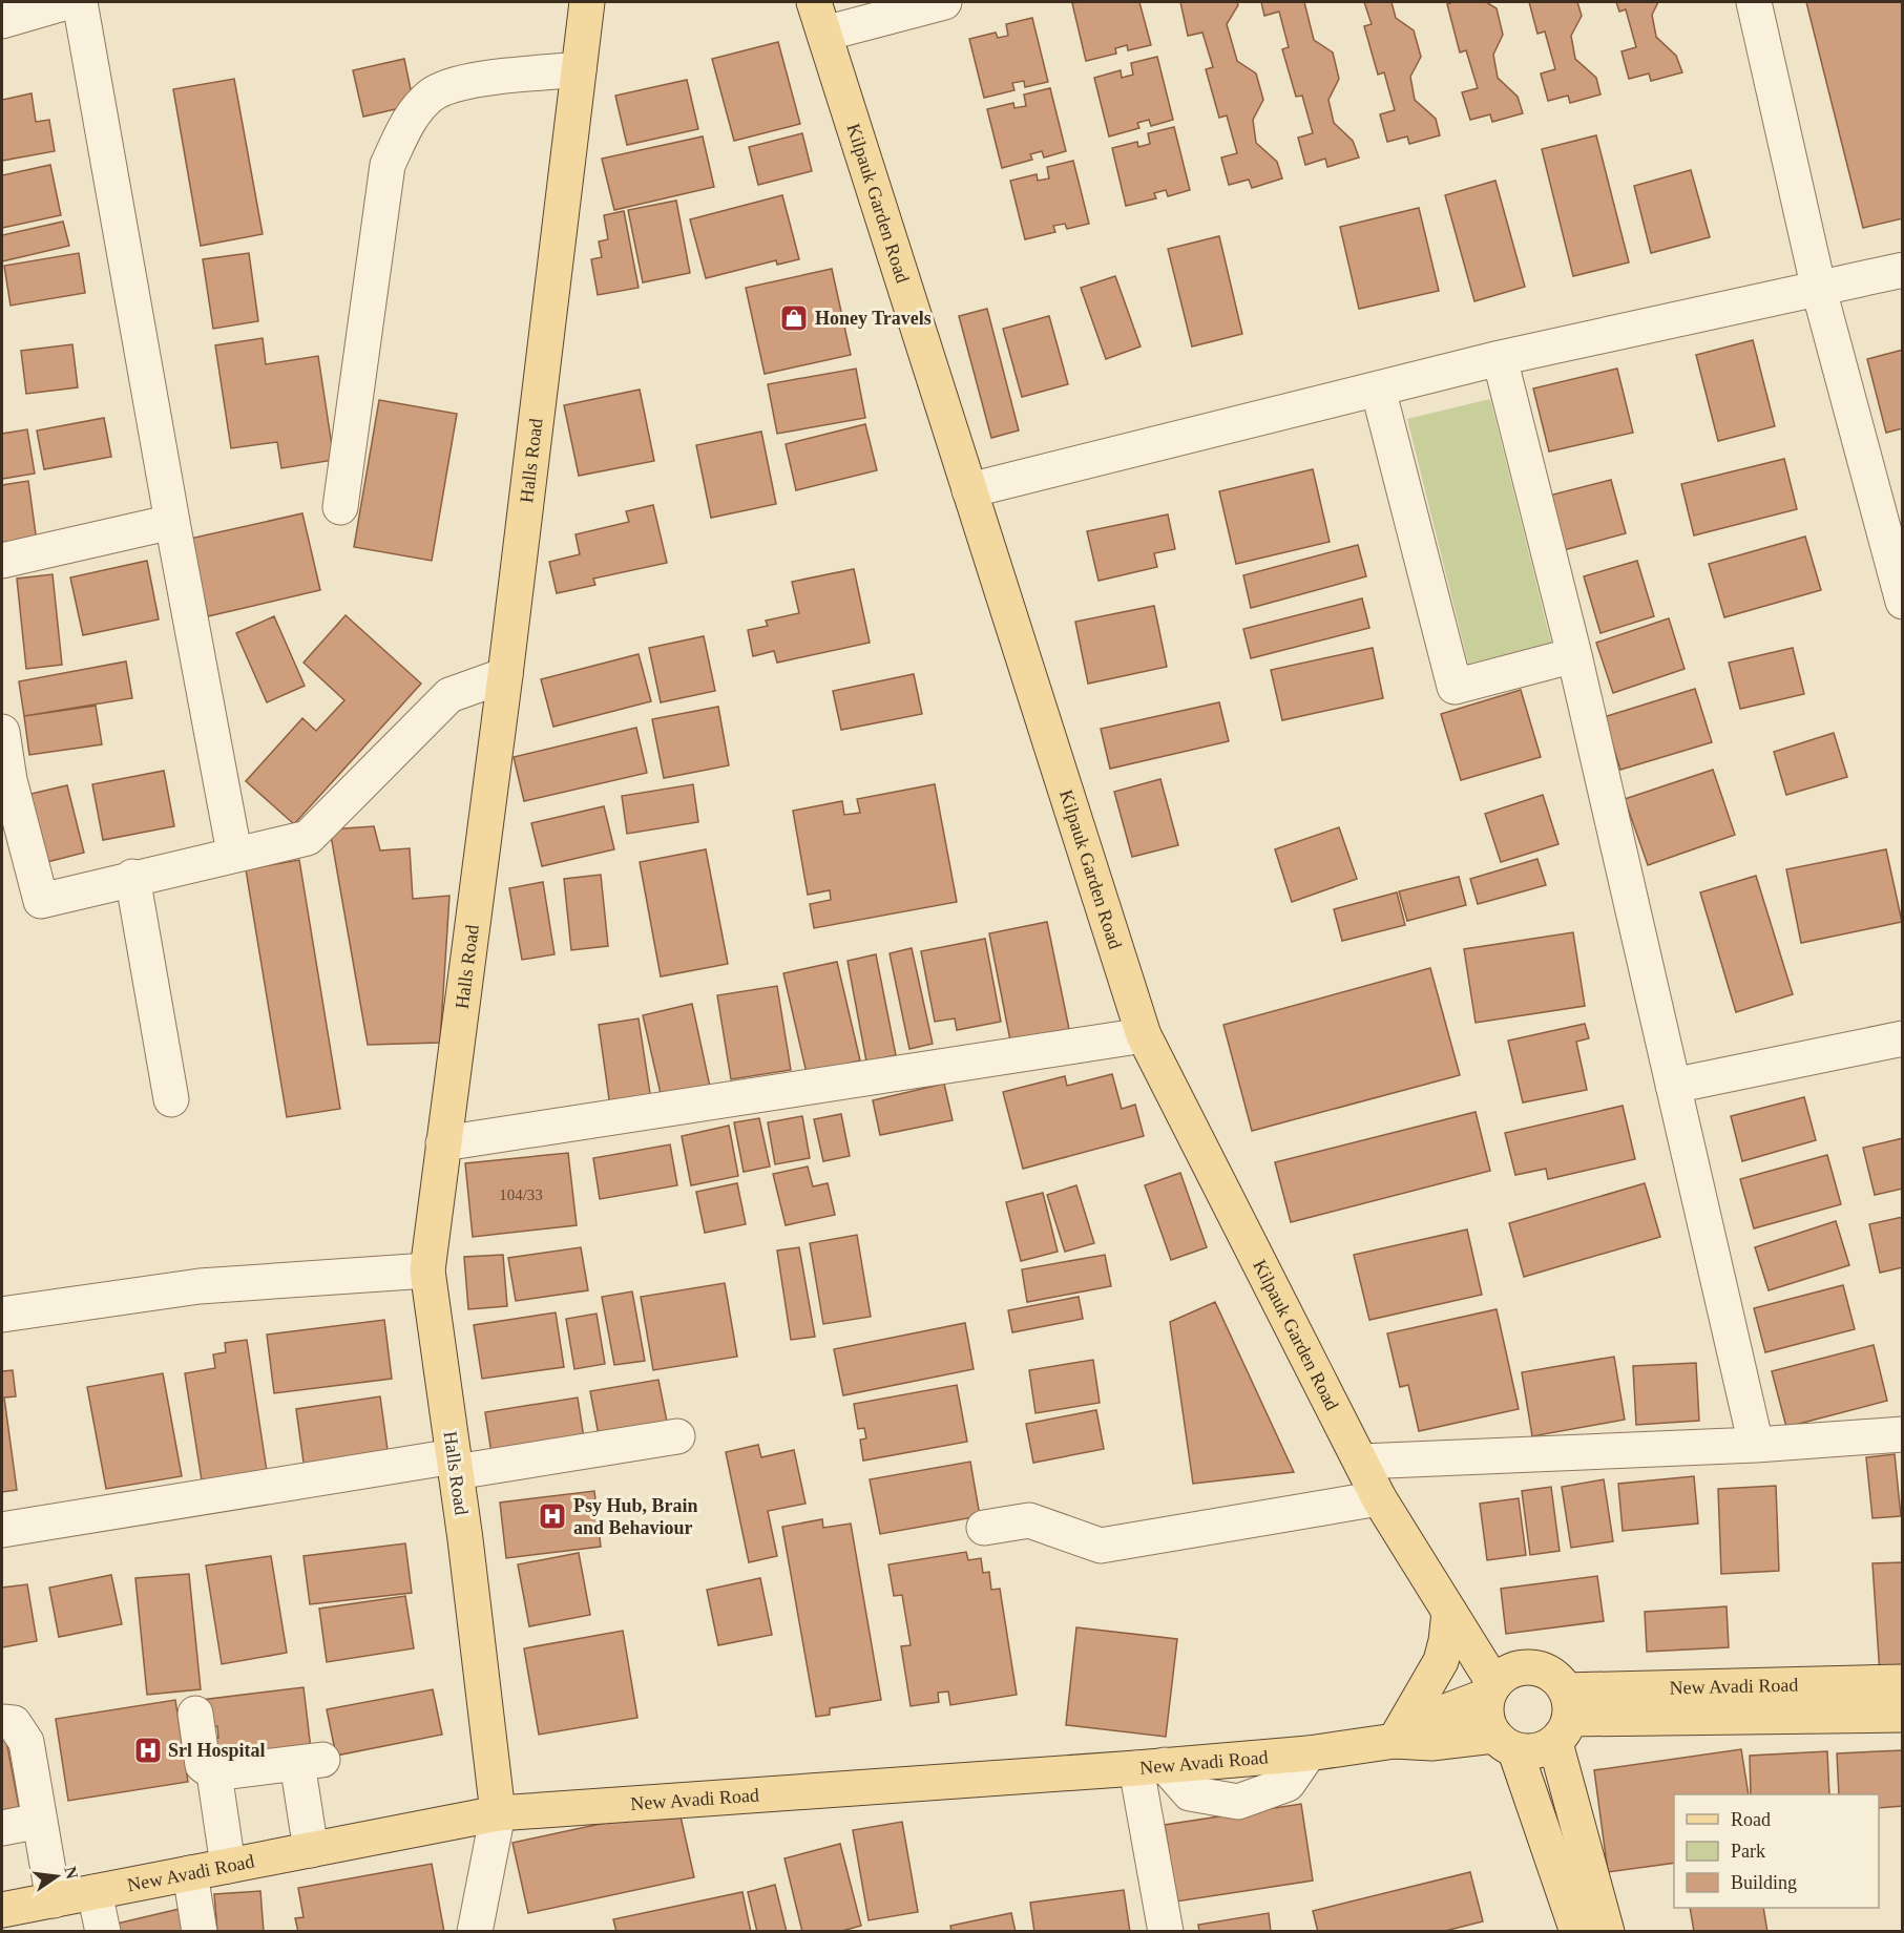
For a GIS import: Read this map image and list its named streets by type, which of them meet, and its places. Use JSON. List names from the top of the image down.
{
  "streets": {
    "main road": ["Kilpauk Garden Road", "Halls Road", "New Avadi Road"]
  },
  "crossings": [
    ["Kilpauk Garden Road", "New Avadi Road"],
    ["Halls Road", "New Avadi Road"]
  ],
  "places": {
    "shop": ["Honey Travels"],
    "hospital": ["Psy Hub, Brain and Behaviour", "Srl Hospital"]
  },
  "house_numbers": ["104/33"],
  "legend": ["Road", "Park", "Building"],
  "north": "right"
}
